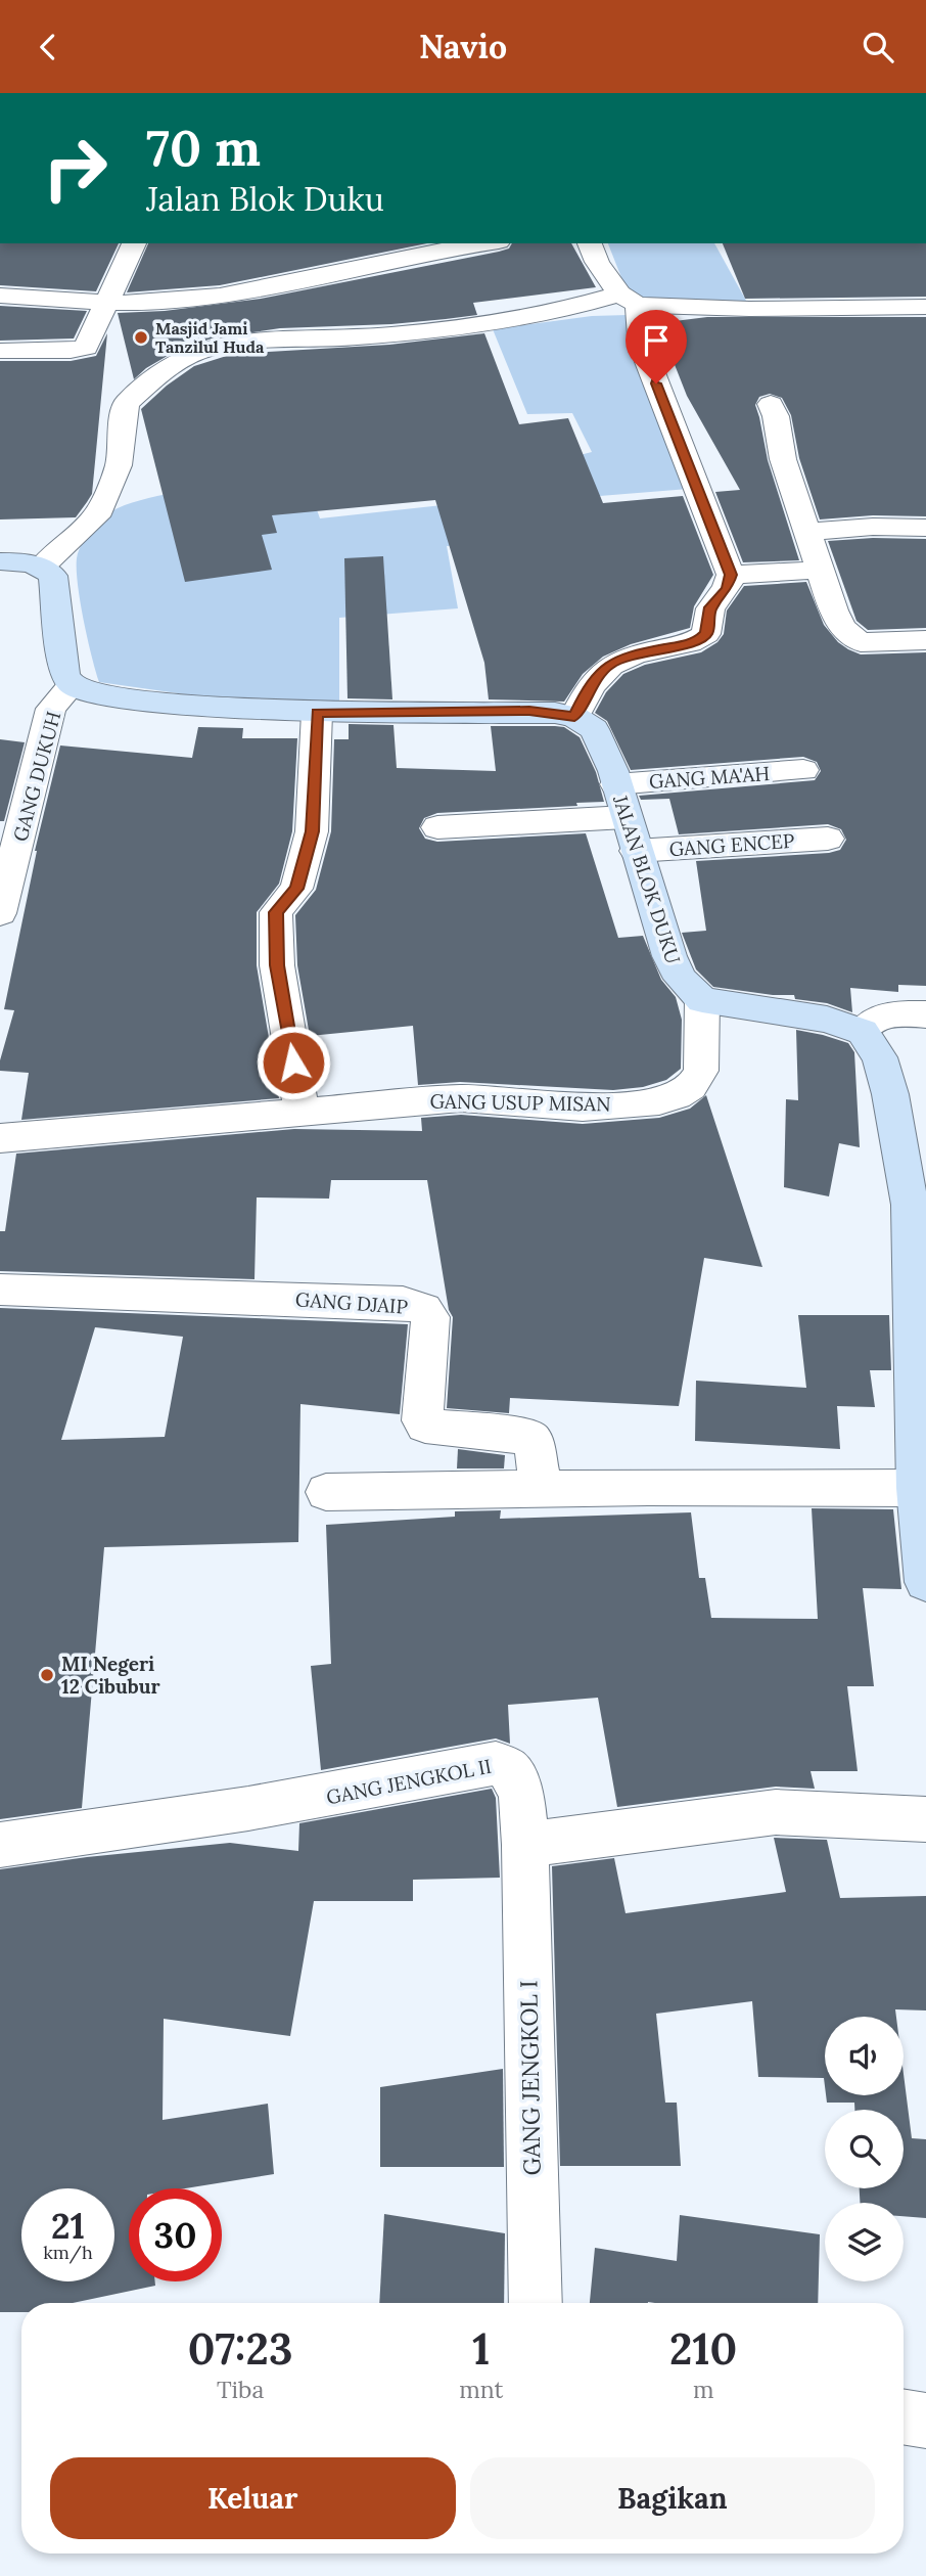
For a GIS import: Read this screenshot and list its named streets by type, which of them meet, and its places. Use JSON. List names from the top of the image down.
{
  "streets": {
    "street": [
      "GANG DUKUH",
      "GANG MA'AH",
      "GANG ENCEP",
      "JALAN BLOK DUKU",
      "GANG USUP MISAN",
      "GANG DJAIP",
      "GANG JENGKOL II",
      "GANG JENGKOL I"
    ]
  },
  "crossings": [
    ["GANG MA'AH", "JALAN BLOK DUKU"],
    ["GANG ENCEP", "JALAN BLOK DUKU"],
    ["JALAN BLOK DUKU", "GANG USUP MISAN"],
    ["GANG JENGKOL II", "GANG JENGKOL I"]
  ],
  "places": ["Masjid Jami Tanzilul Huda", "MI Negeri 12 Cibubur"],
  "page": {
    "header": "Navio",
    "turn": ["70 m", "Jalan Blok Duku"],
    "speed": "21 km/h",
    "limit": "30",
    "eta": [
      "07:23",
      "Tiba",
      "1",
      "mnt",
      "210",
      "m"
    ],
    "buttons": ["Keluar", "Bagikan"]
  }
}
